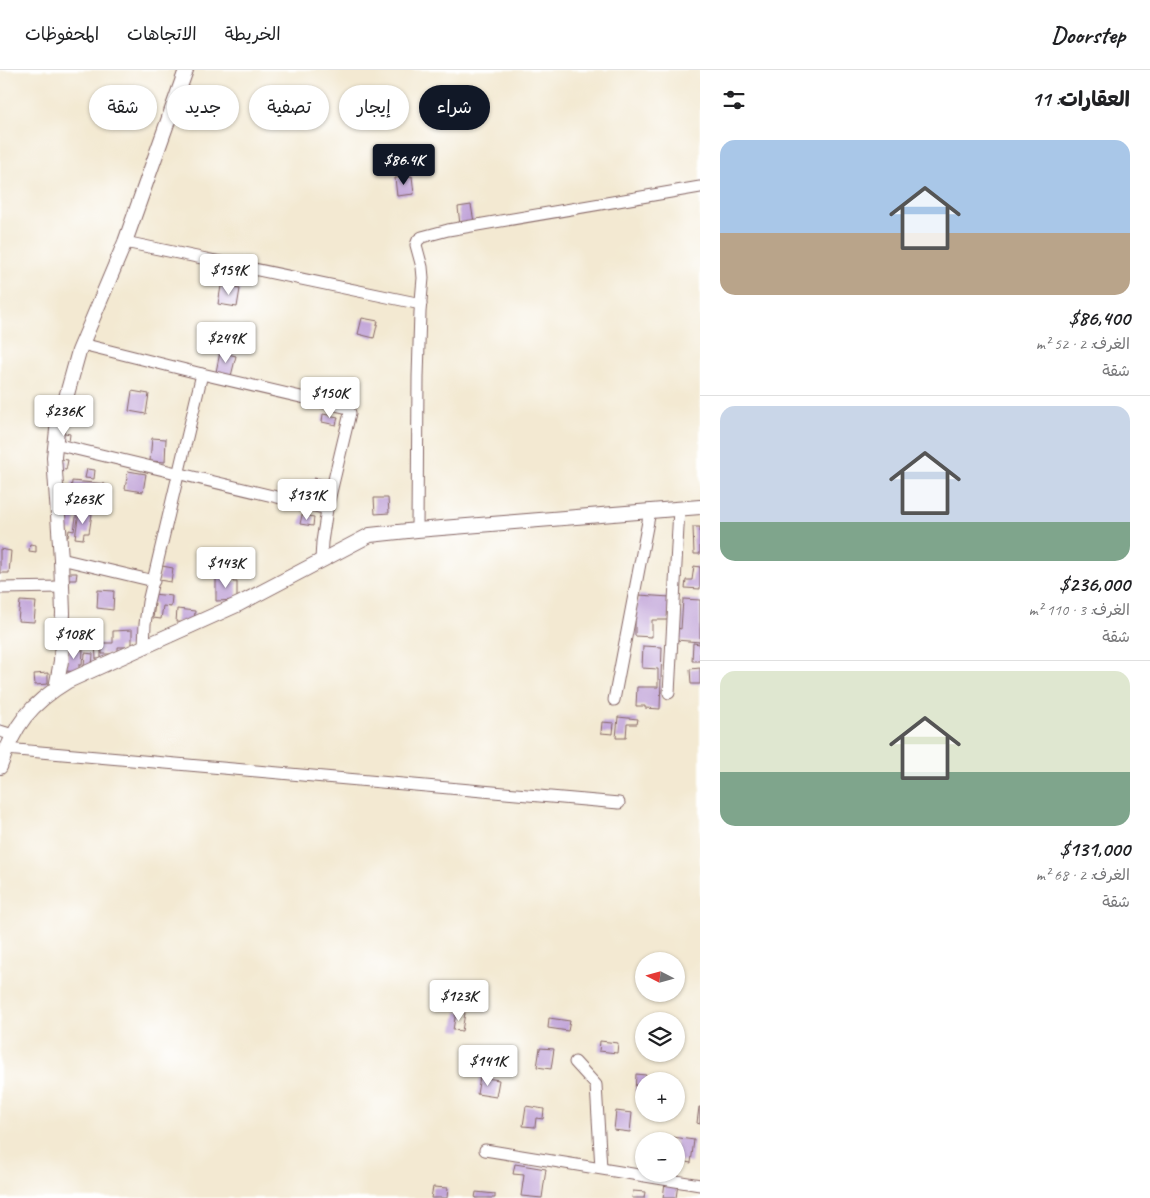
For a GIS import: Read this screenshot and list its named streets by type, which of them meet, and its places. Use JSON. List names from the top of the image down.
{
  "north": "left",
  "page": {
    "header": "Doorstep",
    "nav": ["الخريطة", "الاتجاهات", "المحفوظات"],
    "heading": "العقارات: 11",
    "chip": [
      "شراء",
      "إيجار",
      "تصفية",
      "جديد",
      "شقة"
    ],
    "list": [
      {
        "name": "$86,400",
        "note": "الغرف: 2 · 52 m² · شقة"
      },
      {
        "name": "$236,000",
        "note": "الغرف: 3 · 110 m² · شقة"
      },
      {
        "name": "$131,000",
        "note": "الغرف: 2 · 68 m² · شقة"
      }
    ],
    "price": [
      "$86.4K",
      "$159K",
      "$249K",
      "$150K",
      "$236K",
      "$131K",
      "$263K",
      "$143K",
      "$108K",
      "$123K",
      "$141K"
    ],
    "map_buttons": ["+", "−"]
  }
}
